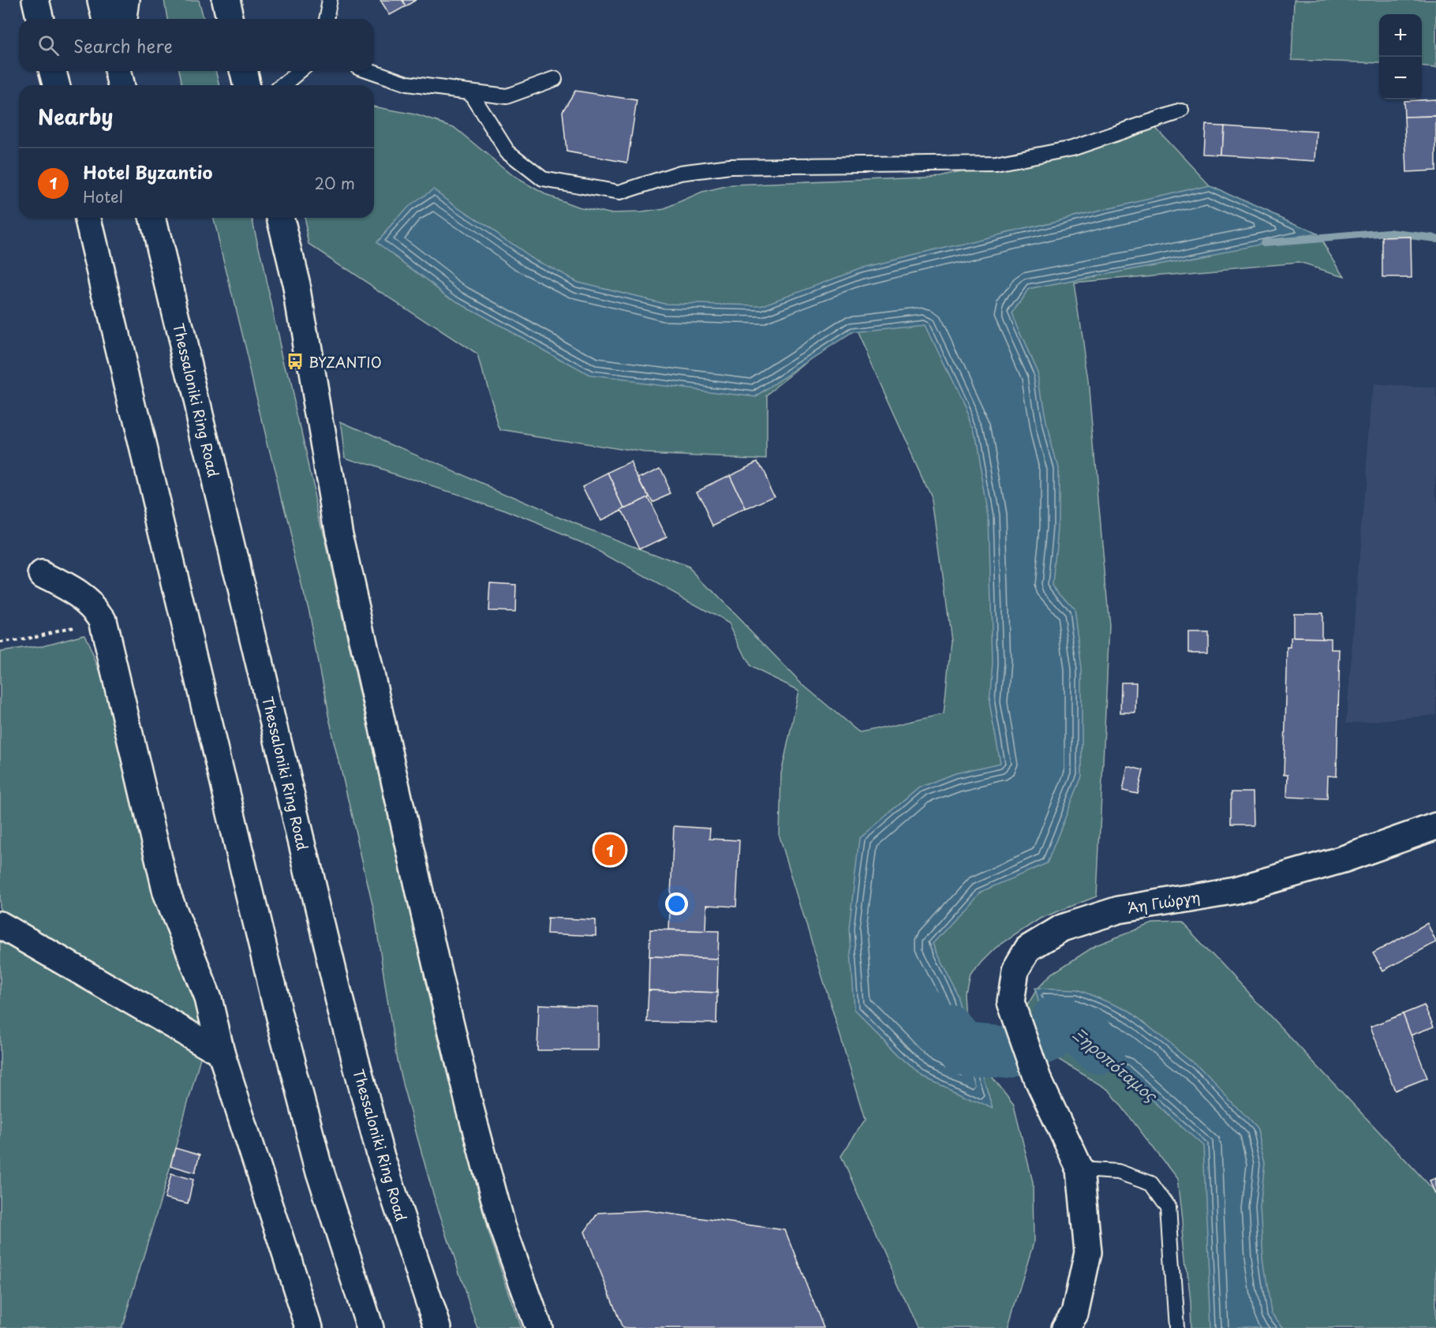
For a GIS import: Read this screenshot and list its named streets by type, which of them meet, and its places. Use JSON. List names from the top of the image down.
{
  "streets": {
    "main road": ["Thessaloniki Ring Road", "Άη Γιώργη"]
  },
  "water": ["Ξηροπόταμος"],
  "places": {
    "bus stop": ["ΒΥΖΑΝΤΙΟ"]
  },
  "page": {
    "map_buttons": ["+", "−"],
    "search": "Search here",
    "heading": "Nearby",
    "list": [
      {
        "mark": "1",
        "name": "Hotel Byzantio",
        "note": "Hotel",
        "value": "20 m"
      }
    ],
    "pins": "1"
  }
}
